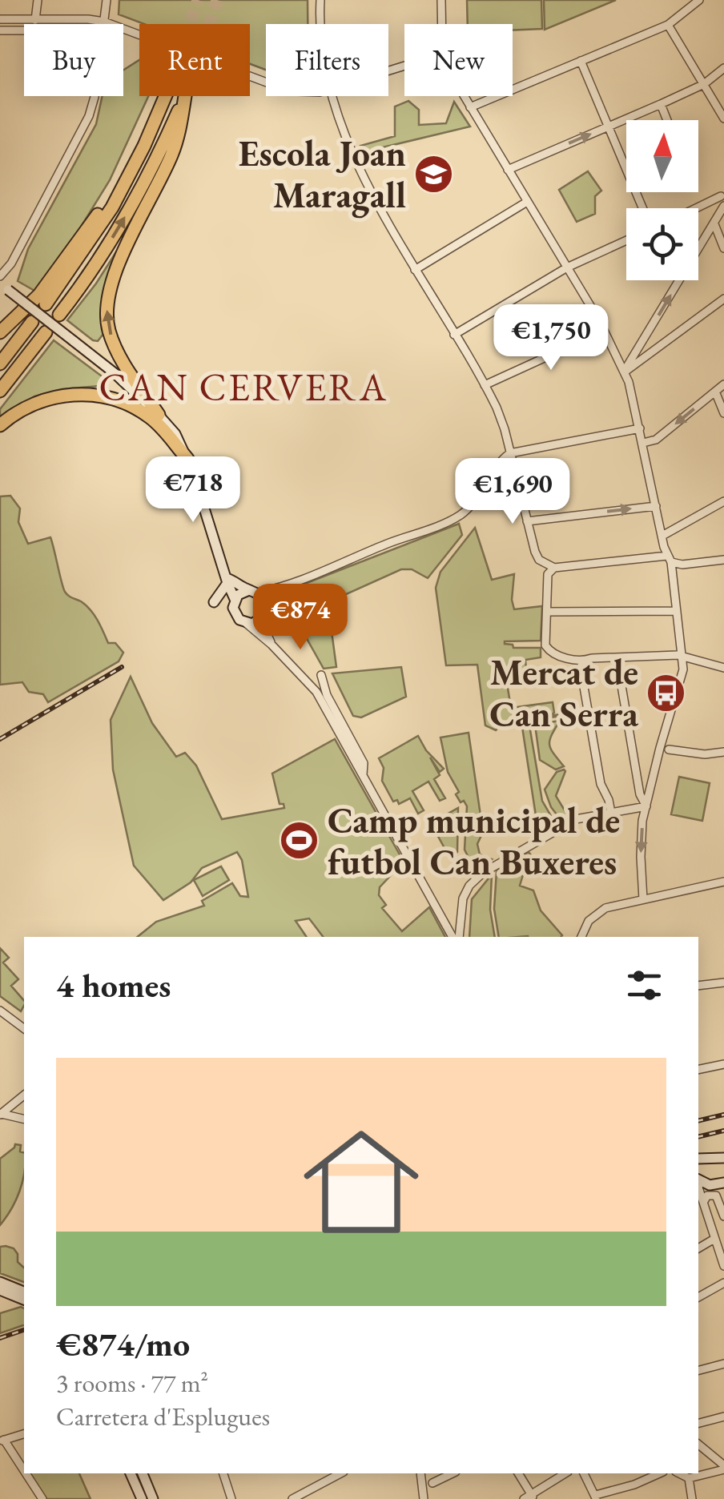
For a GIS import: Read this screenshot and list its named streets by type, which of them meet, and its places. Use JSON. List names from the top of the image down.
{
  "districts": ["CAN CERVERA"],
  "places": {
    "school or university": ["Escola Joan Maragall"],
    "bus stop": ["Mercat de Can Serra"],
    "sports": ["Camp municipal de futbol Can Buxeres"]
  },
  "north": "top",
  "page": {
    "chip": [
      "Buy",
      "Rent",
      "Filters",
      "New"
    ],
    "price": [
      "€1,750",
      "€718",
      "€1,690",
      "€874"
    ],
    "heading": "4 homes",
    "list": [
      {
        "name": "€874/mo",
        "note": "3 rooms · 77 m² · Carretera d'Esplugues"
      }
    ]
  }
}
